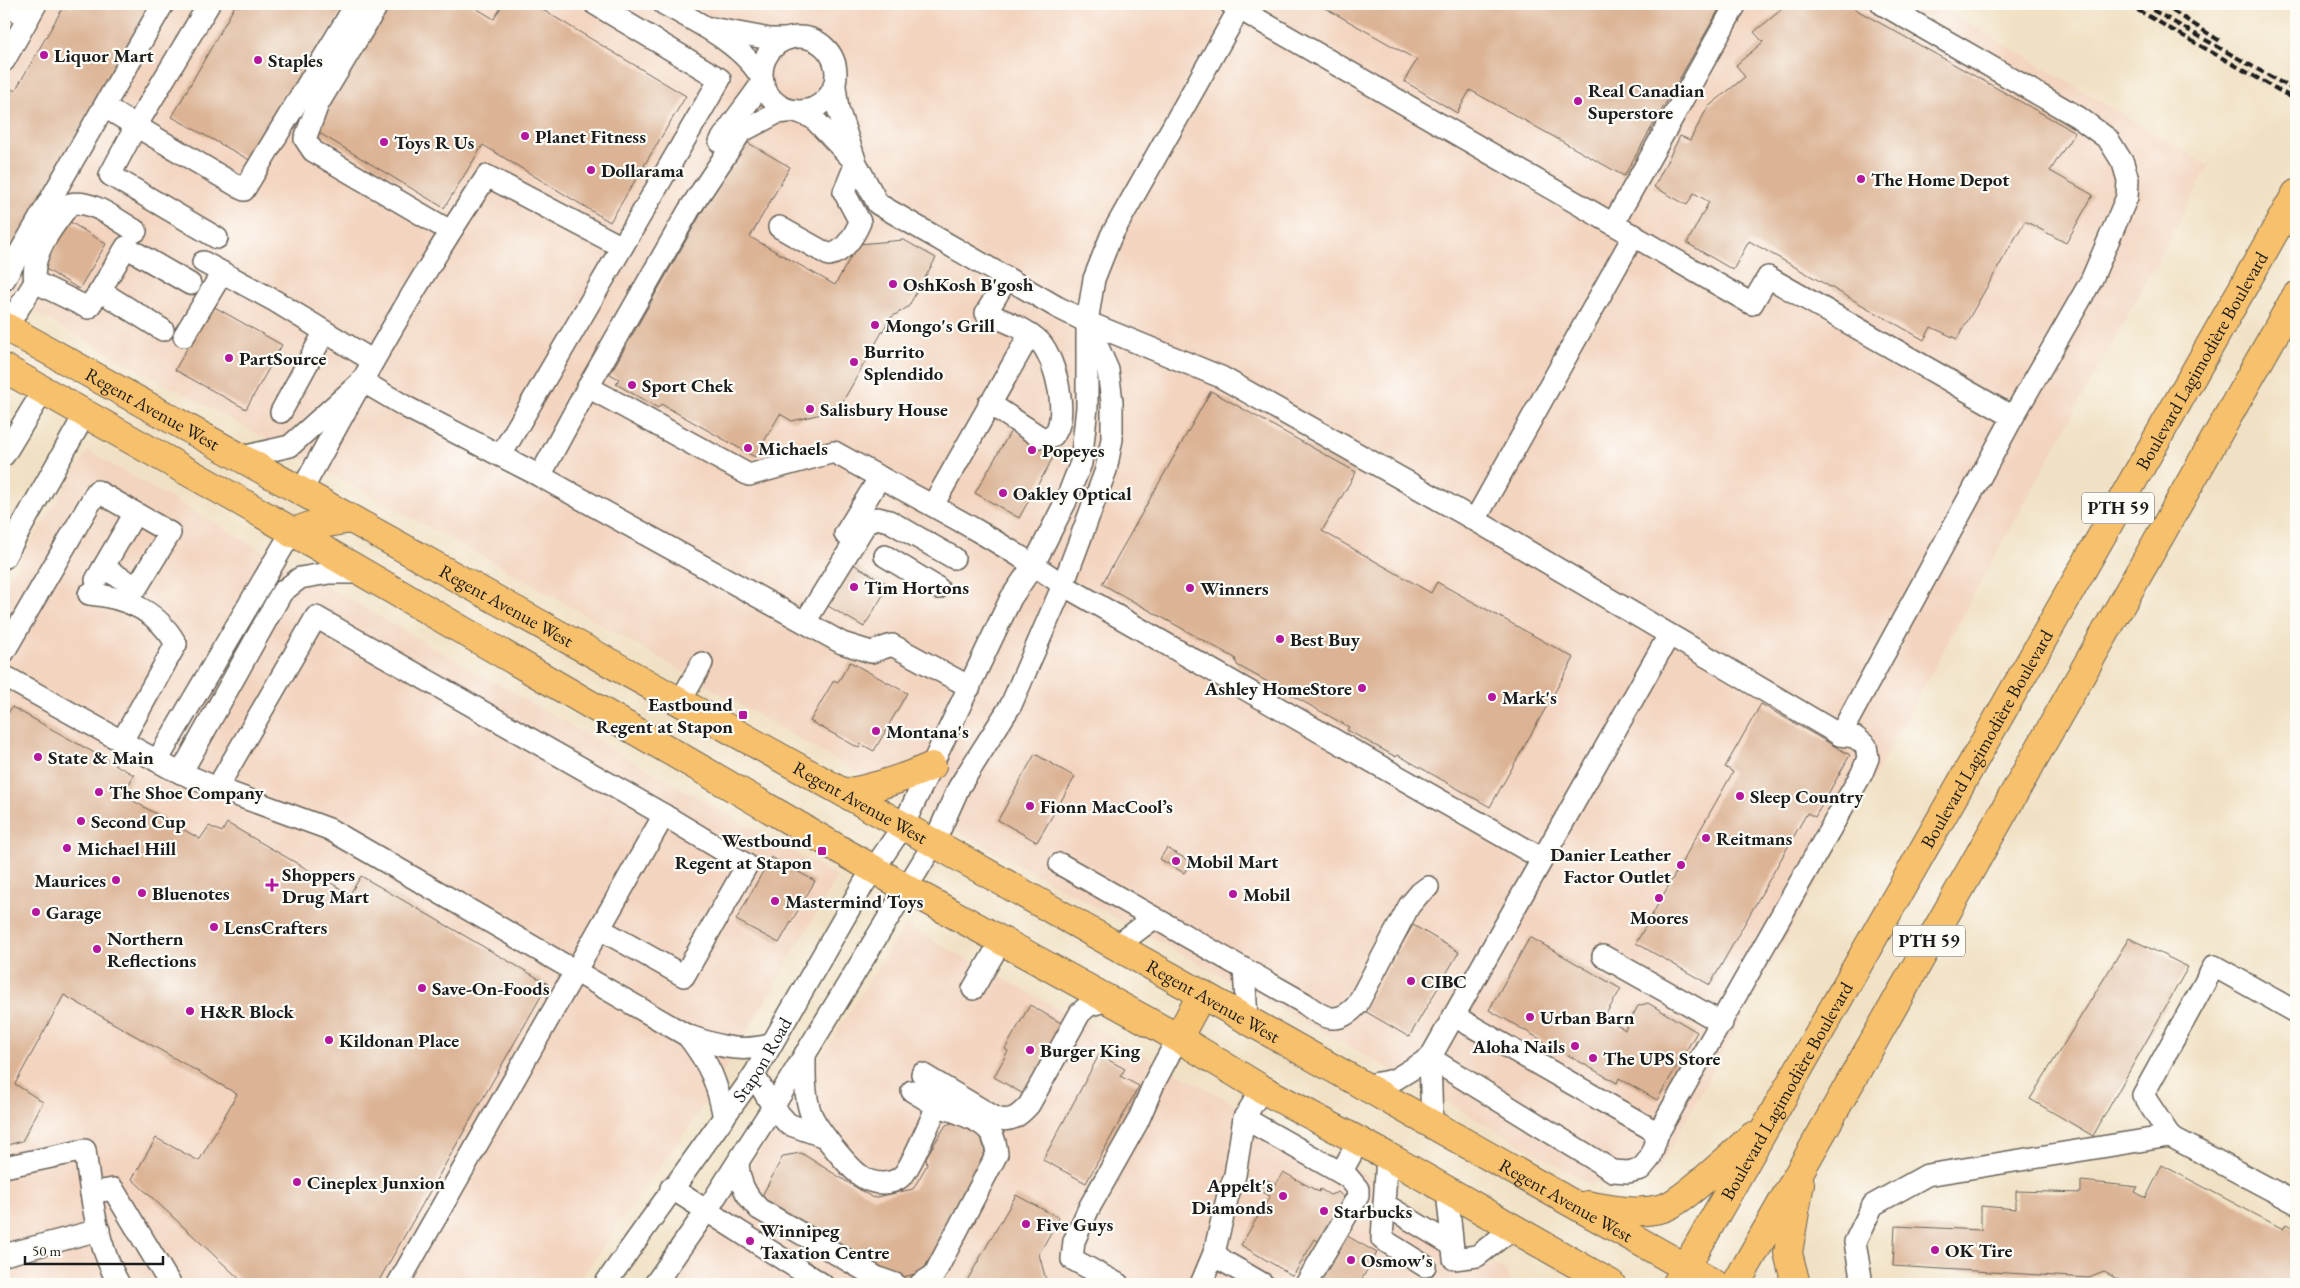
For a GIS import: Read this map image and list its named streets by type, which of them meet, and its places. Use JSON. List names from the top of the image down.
{
  "streets": {
    "main road": ["Boulevard Lagimodière Boulevard", "Regent Avenue West", "PTH 59"],
    "street": ["Stapon Road"]
  },
  "crossings": [
    ["Boulevard Lagimodière Boulevard", "Regent Avenue West"],
    ["Regent Avenue West", "Stapon Road"]
  ],
  "places": {
    "other": [
      "Liquor Mart",
      "Staples",
      "Real Canadian Superstore",
      "Planet Fitness",
      "Toys R Us",
      "Dollarama",
      "The Home Depot",
      "OshKosh B'gosh",
      "Mongo's Grill",
      "PartSource",
      "Burrito Splendido",
      "Sport Chek",
      "Salisbury House",
      "Michaels",
      "Popeyes",
      "Oakley Optical",
      "Tim Hortons",
      "Winners",
      "Best Buy",
      "Ashley HomeStore",
      "Mark's",
      "Montana's",
      "State & Main",
      "The Shoe Company",
      "Sleep Country",
      "Fionn MacCool’s",
      "Second Cup",
      "Reitmans",
      "Michael Hill",
      "Mobil Mart",
      "Danier Leather Factor Outlet",
      "Maurices",
      "Bluenotes",
      "Mobil",
      "Moores",
      "Mastermind Toys",
      "Garage",
      "LensCrafters",
      "Northern Reflections",
      "CIBC",
      "Save-On-Foods",
      "H&R Block",
      "Urban Barn",
      "Kildonan Place",
      "Aloha Nails",
      "Burger King",
      "The UPS Store",
      "Cineplex Junxion",
      "Appelt's Diamonds",
      "Starbucks",
      "Five Guys",
      "Winnipeg Taxation Centre",
      "OK Tire",
      "Osmow's"
    ],
    "transit": ["Eastbound Regent at Stapon", "Westbound Regent at Stapon"],
    "health": ["Shoppers Drug Mart"]
  },
  "scale_bar": "50 m"
}
